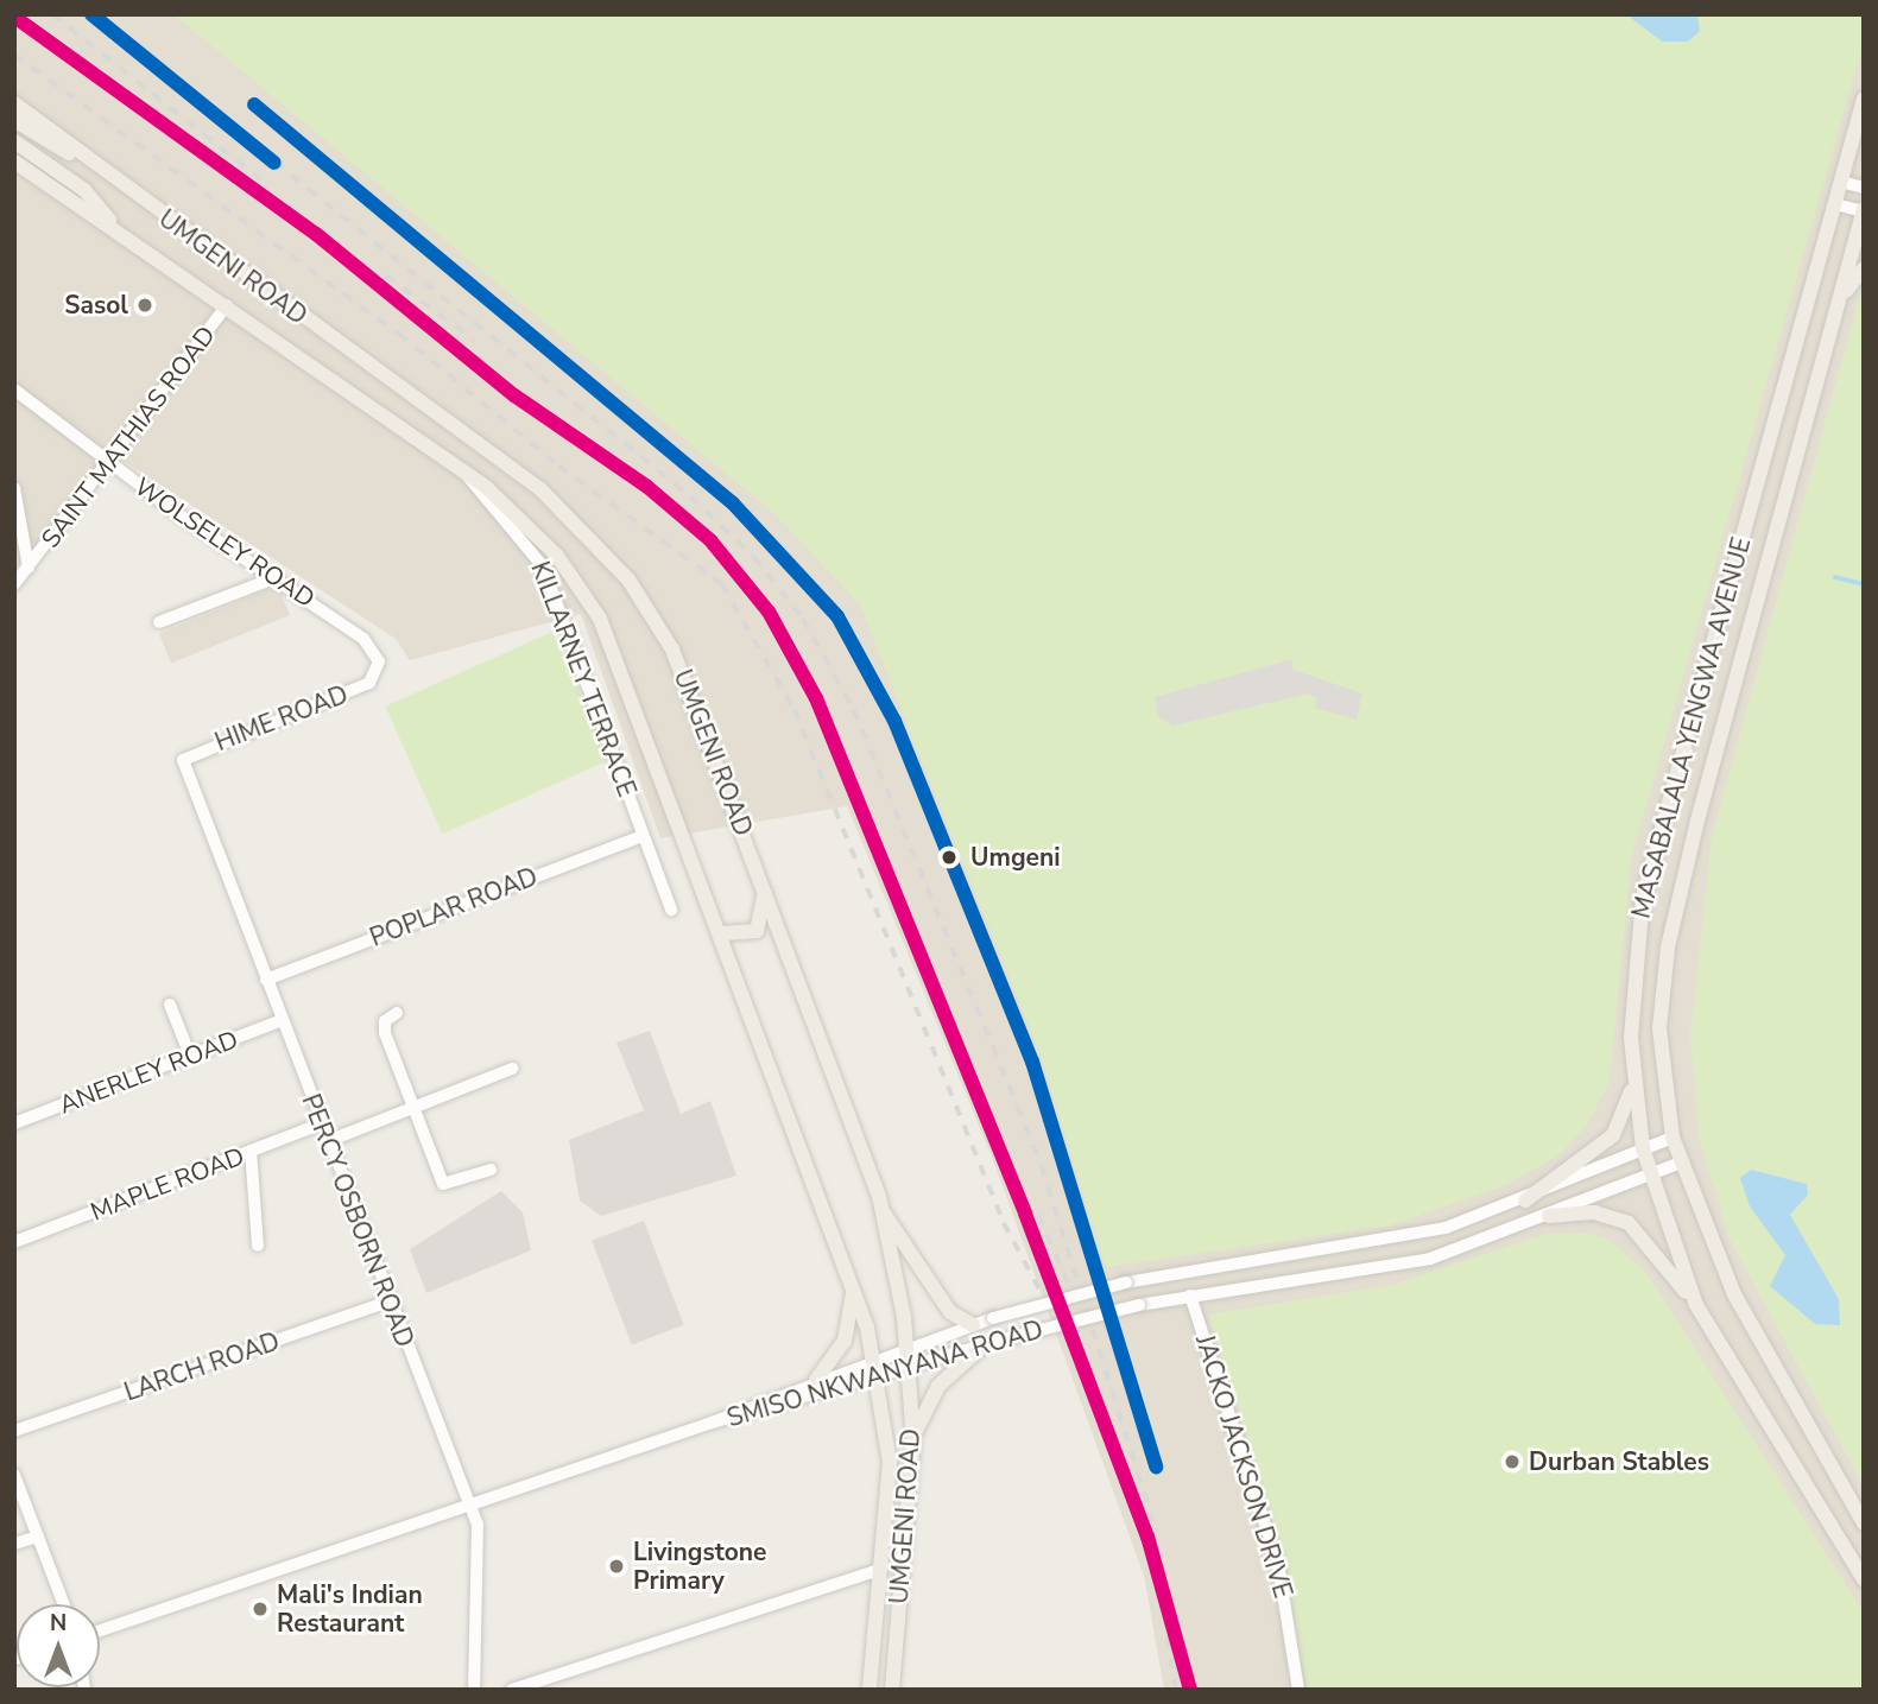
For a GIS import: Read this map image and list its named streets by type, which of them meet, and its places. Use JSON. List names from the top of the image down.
{
  "streets": {
    "main road": ["UMGENI ROAD", "MASABALALA YENGWA AVENUE"],
    "street": [
      "SAINT MATHIAS ROAD",
      "WOLSELEY ROAD",
      "KILLARNEY TERRACE",
      "HIME ROAD",
      "POPLAR ROAD",
      "ANERLEY ROAD",
      "MAPLE ROAD",
      "PERCY OSBORN ROAD",
      "LARCH ROAD",
      "SMISO NKWANYANA ROAD",
      "JACKO JACKSON DRIVE"
    ]
  },
  "crossings": [
    ["UMGENI ROAD", "SAINT MATHIAS ROAD"],
    ["UMGENI ROAD", "KILLARNEY TERRACE"],
    ["UMGENI ROAD", "SMISO NKWANYANA ROAD"],
    ["SAINT MATHIAS ROAD", "WOLSELEY ROAD"],
    ["WOLSELEY ROAD", "HIME ROAD"],
    ["KILLARNEY TERRACE", "POPLAR ROAD"],
    ["HIME ROAD", "PERCY OSBORN ROAD"],
    ["MASABALALA YENGWA AVENUE", "SMISO NKWANYANA ROAD"],
    ["POPLAR ROAD", "PERCY OSBORN ROAD"],
    ["ANERLEY ROAD", "PERCY OSBORN ROAD"],
    ["MAPLE ROAD", "PERCY OSBORN ROAD"],
    ["PERCY OSBORN ROAD", "LARCH ROAD"],
    ["PERCY OSBORN ROAD", "SMISO NKWANYANA ROAD"],
    ["SMISO NKWANYANA ROAD", "JACKO JACKSON DRIVE"]
  ],
  "places": [
    "Sasol",
    "Umgeni",
    "Durban Stables",
    "Livingstone Primary",
    "Mali's Indian Restaurant"
  ],
  "north": "top"
}
